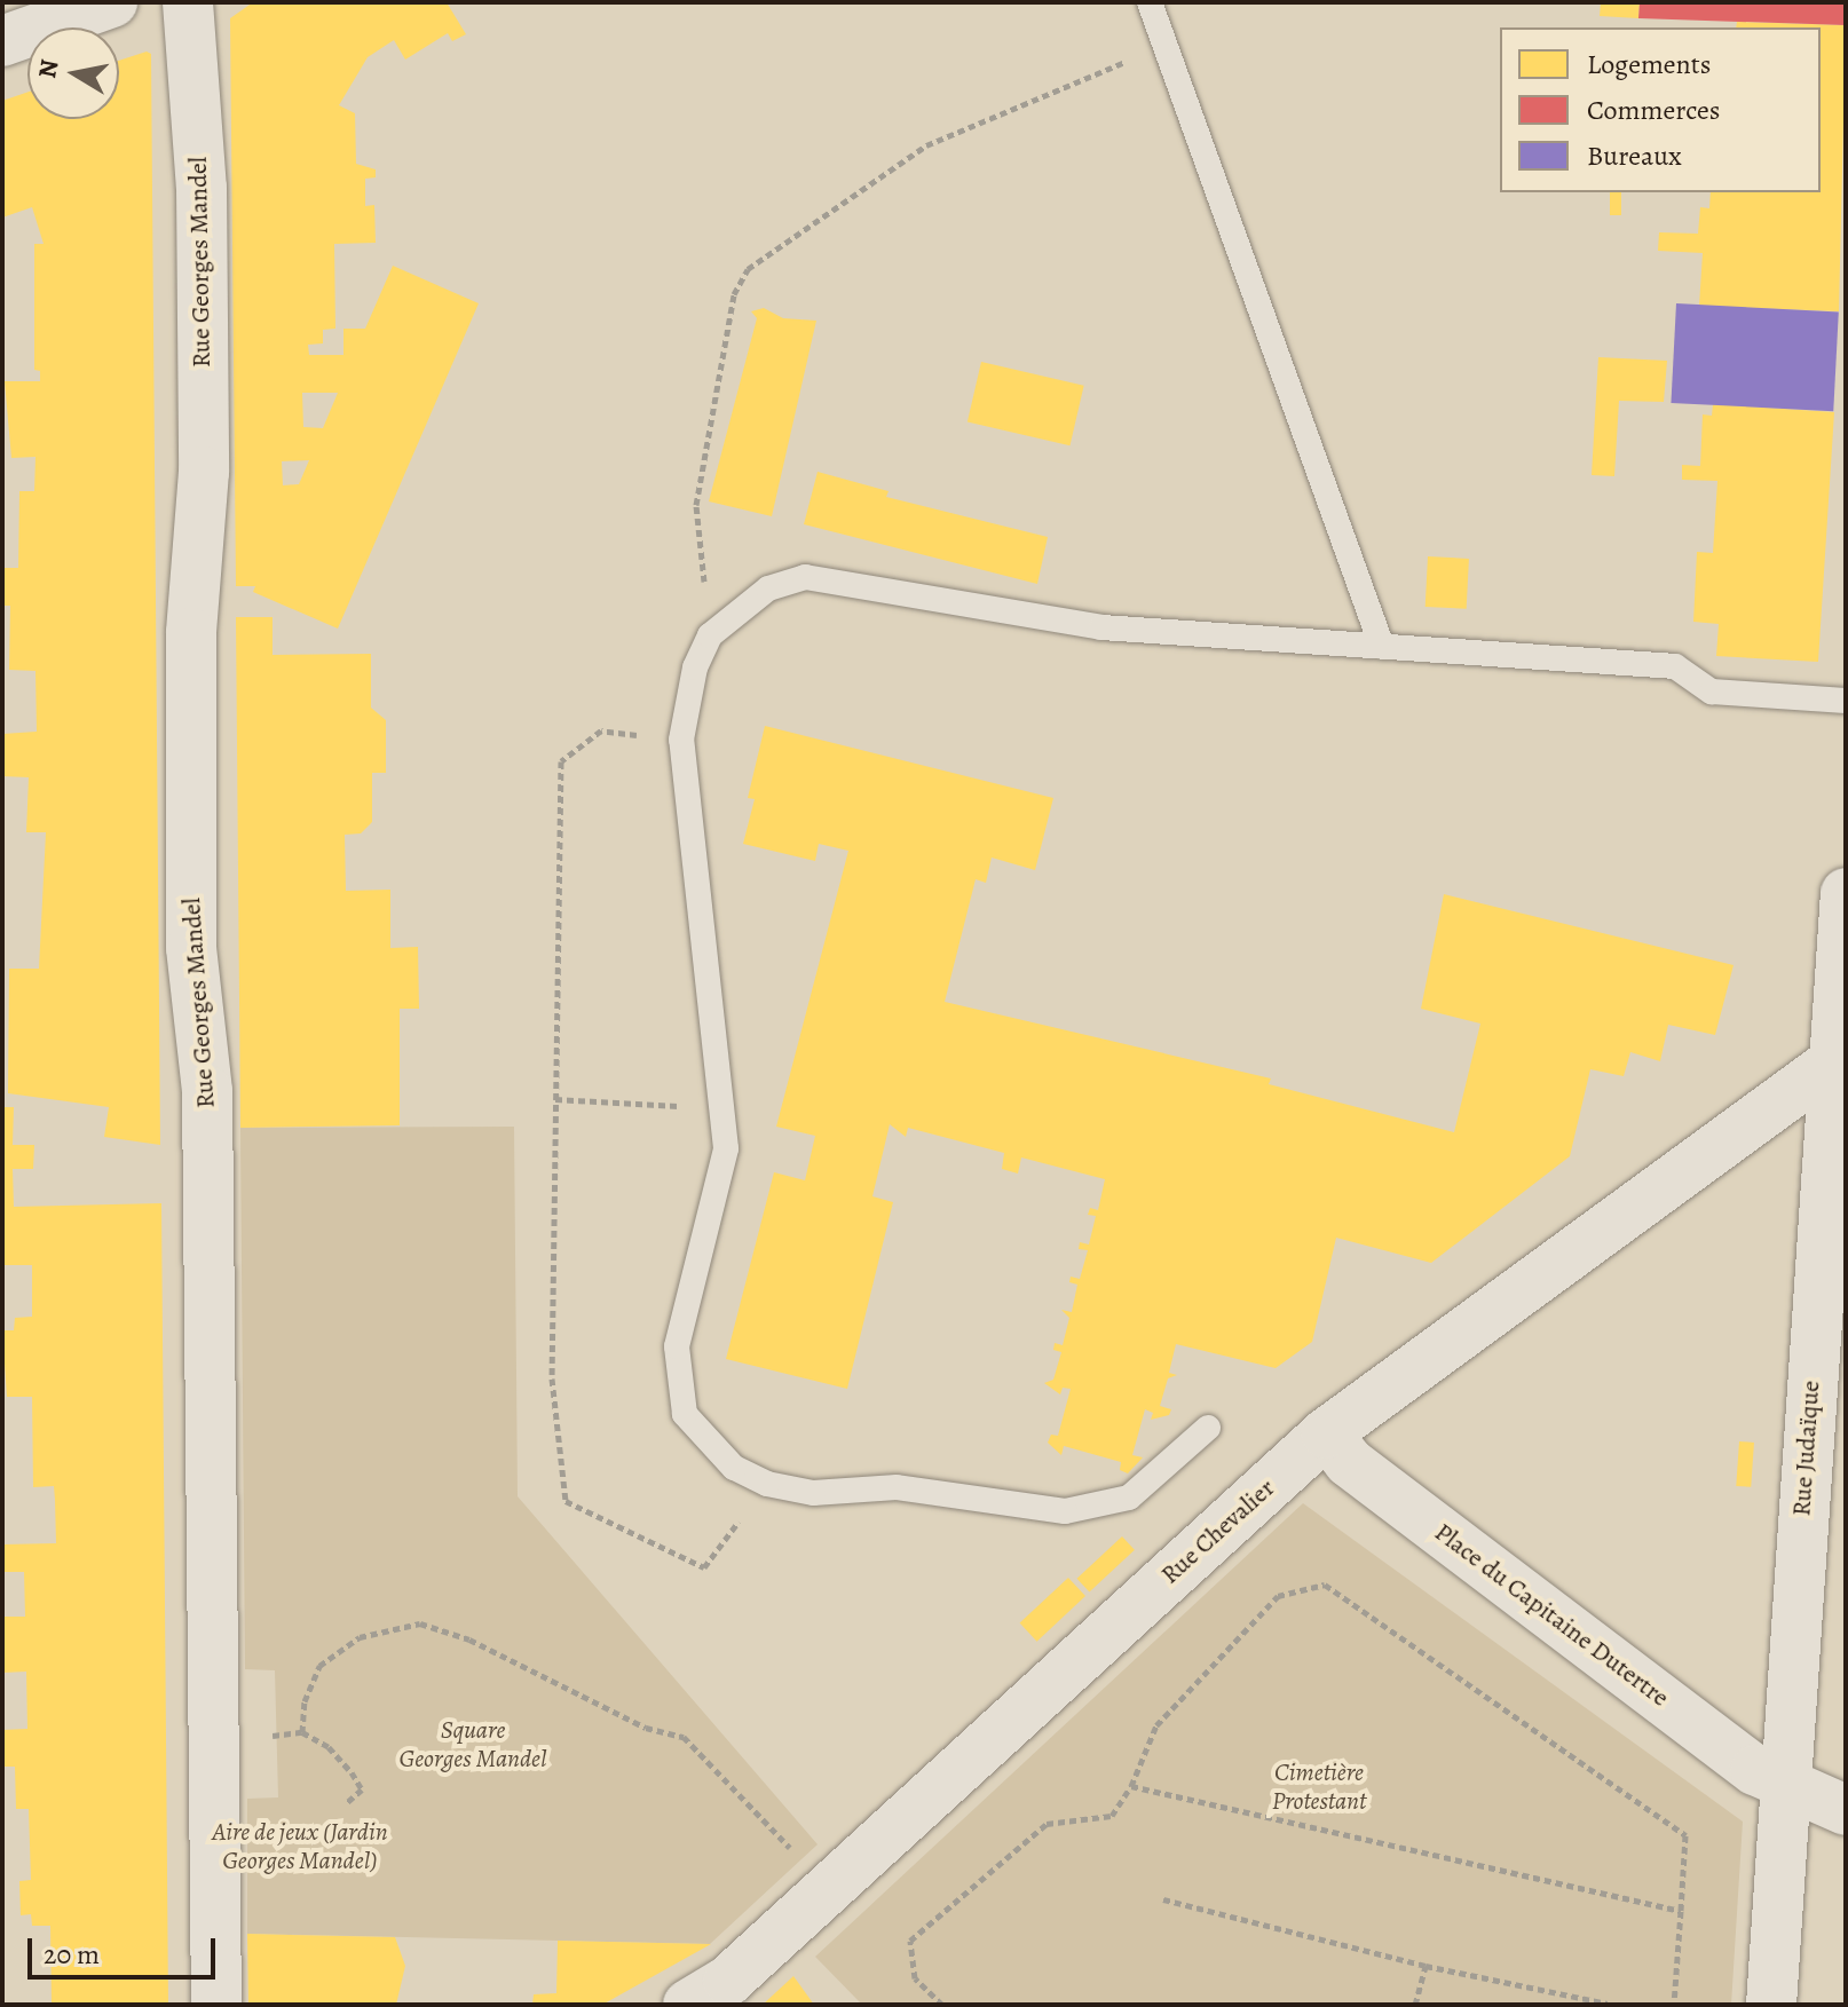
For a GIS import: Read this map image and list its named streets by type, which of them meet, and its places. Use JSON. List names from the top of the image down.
{
  "streets": {
    "street": [
      "Rue Georges Mandel",
      "Rue Judaïque",
      "Rue Chevalier",
      "Place du Capitaine Dutertre"
    ]
  },
  "crossings": [
    ["Rue Judaïque", "Rue Chevalier"],
    ["Rue Judaïque", "Place du Capitaine Dutertre"],
    ["Rue Chevalier", "Place du Capitaine Dutertre"]
  ],
  "parks": ["Square Georges Mandel", "Cimetière Protestant", "Aire de jeux (Jardin Georges Mandel)"],
  "legend": ["Logements", "Commerces", "Bureaux"],
  "scale_bar": "20 m",
  "north": "left"
}
